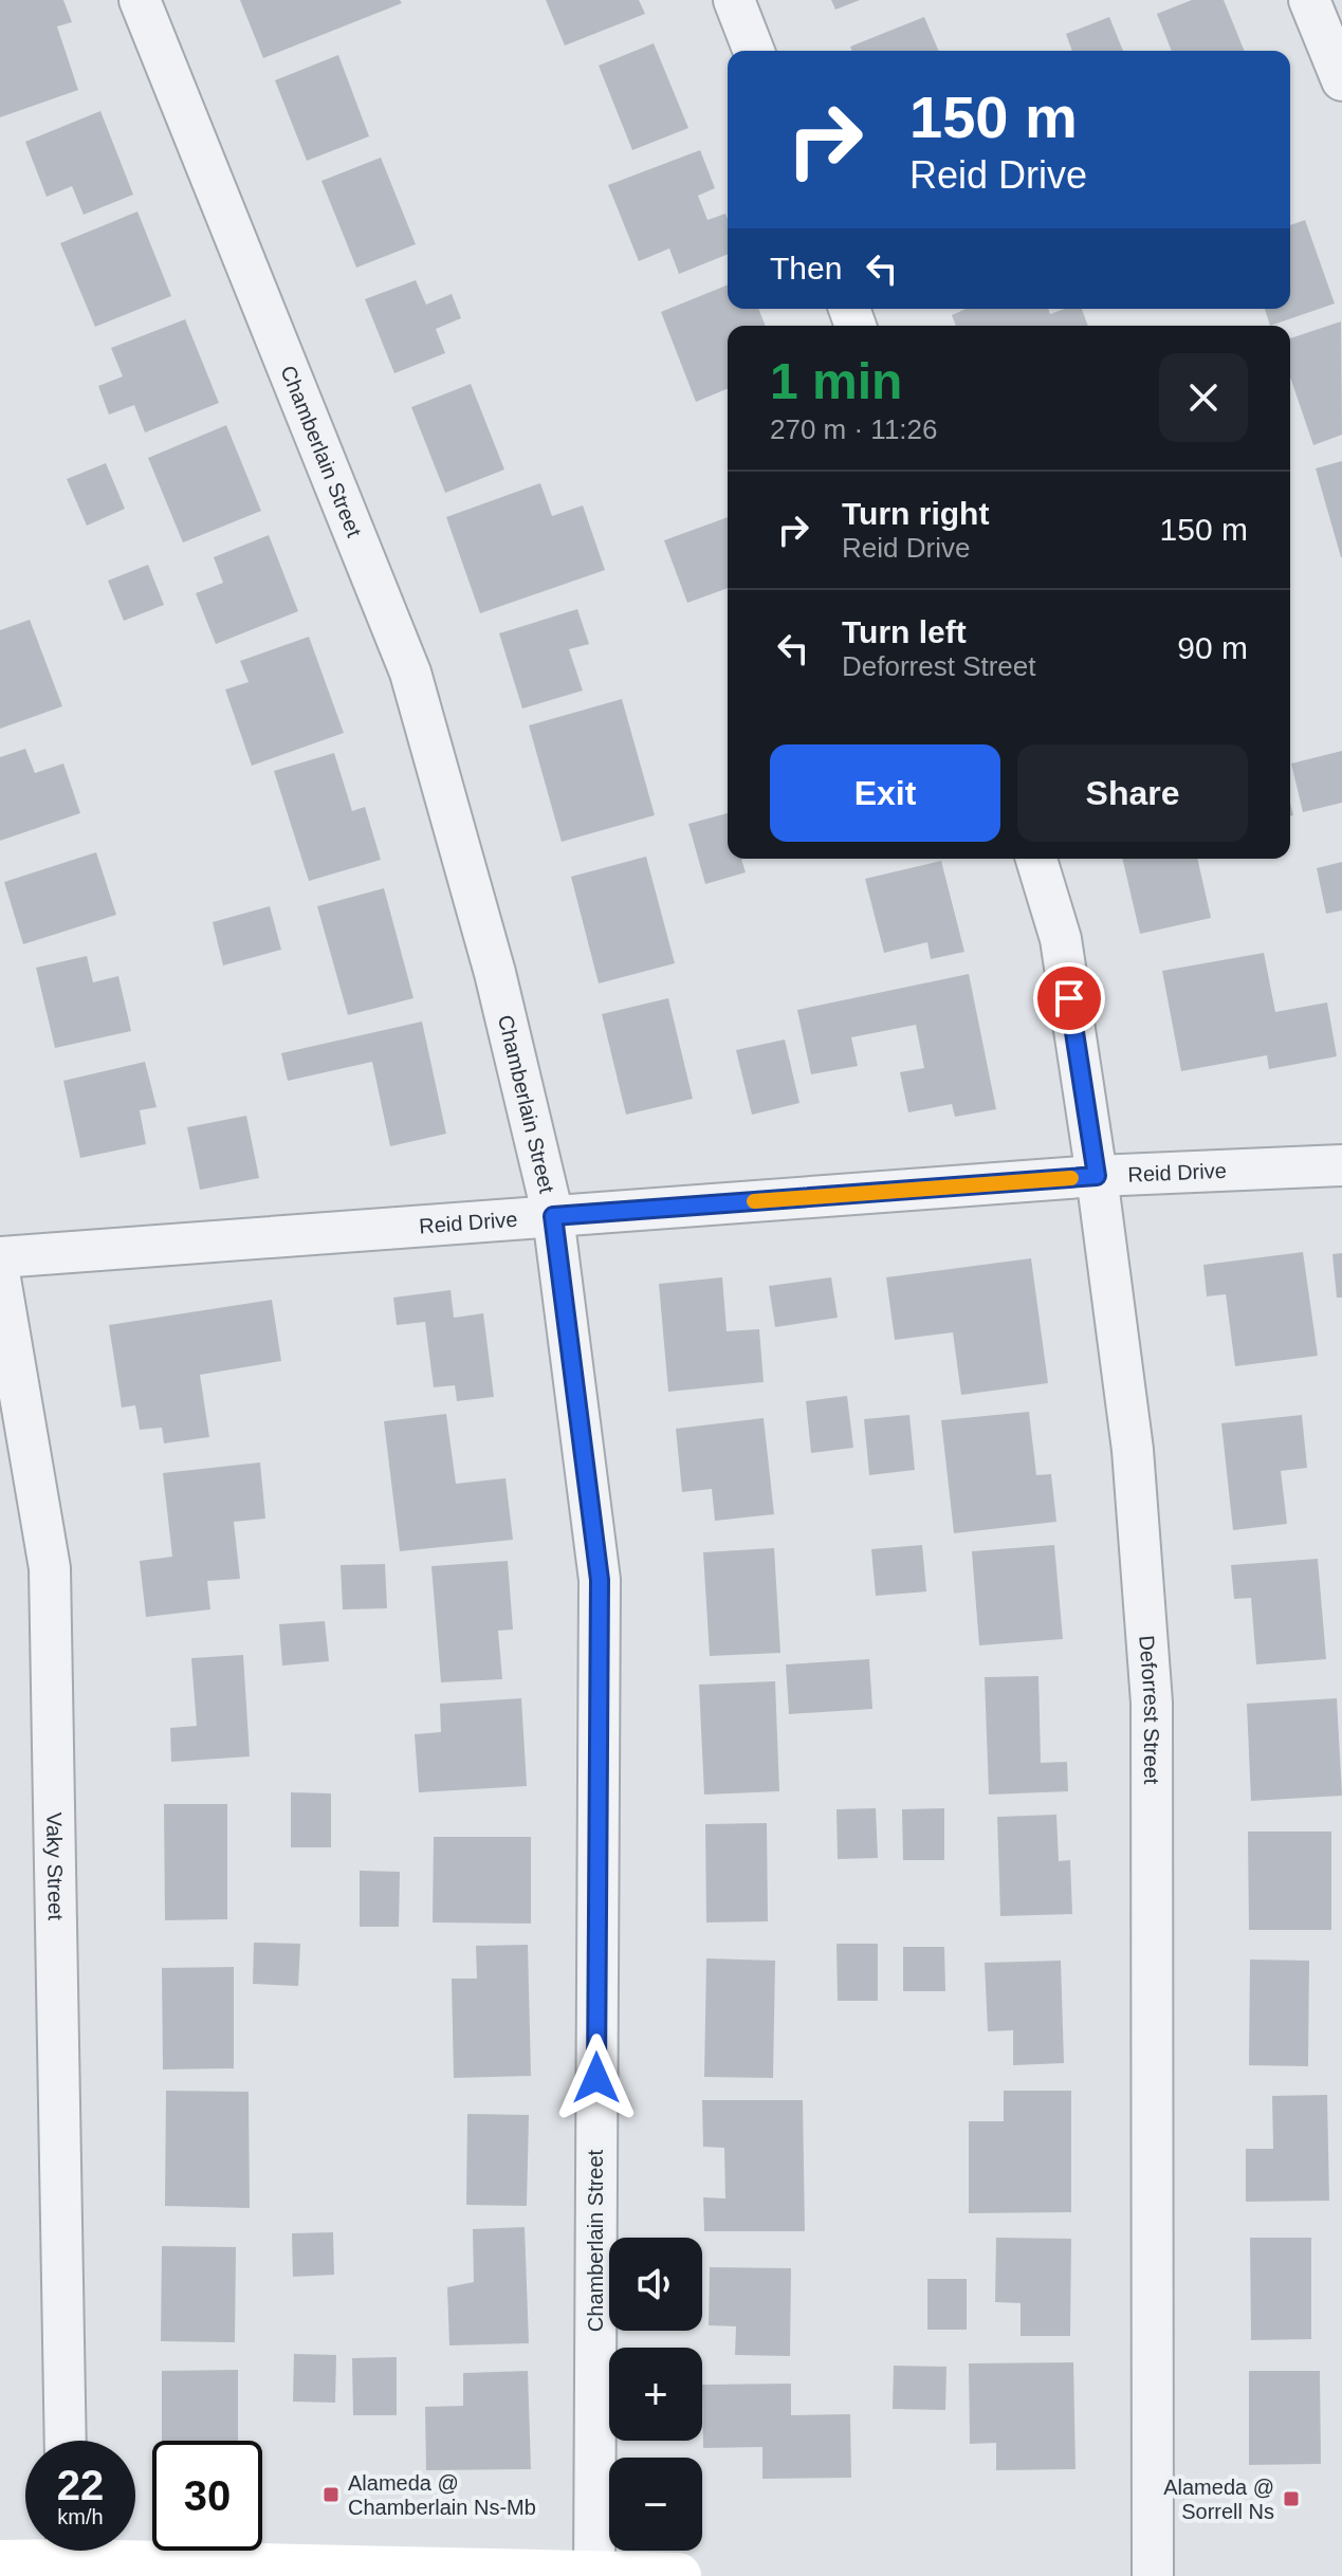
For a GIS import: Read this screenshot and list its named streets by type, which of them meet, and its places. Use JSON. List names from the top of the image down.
{
  "streets": {
    "street": [
      "Chamberlain Street",
      "Reid Drive",
      "Deforrest Street",
      "Vaky Street"
    ]
  },
  "crossings": [
    ["Chamberlain Street", "Reid Drive"],
    ["Reid Drive", "Deforrest Street"]
  ],
  "places": {
    "transit": ["Alameda @ Chamberlain Ns-Mb", "Alameda @ Sorrell Ns"]
  },
  "page": {
    "turn": ["150 m", "Reid Drive"],
    "then": "Then",
    "heading": ["1 min", "270 m · 11:26"],
    "list": [
      {
        "name": "Turn right",
        "note": "Reid Drive",
        "value": "150 m"
      },
      {
        "name": "Turn left",
        "note": "Deforrest Street",
        "value": "90 m"
      }
    ],
    "buttons": ["Exit", "Share"],
    "map_buttons": ["+", "−"],
    "speed": "22 km/h",
    "limit": "30"
  }
}
